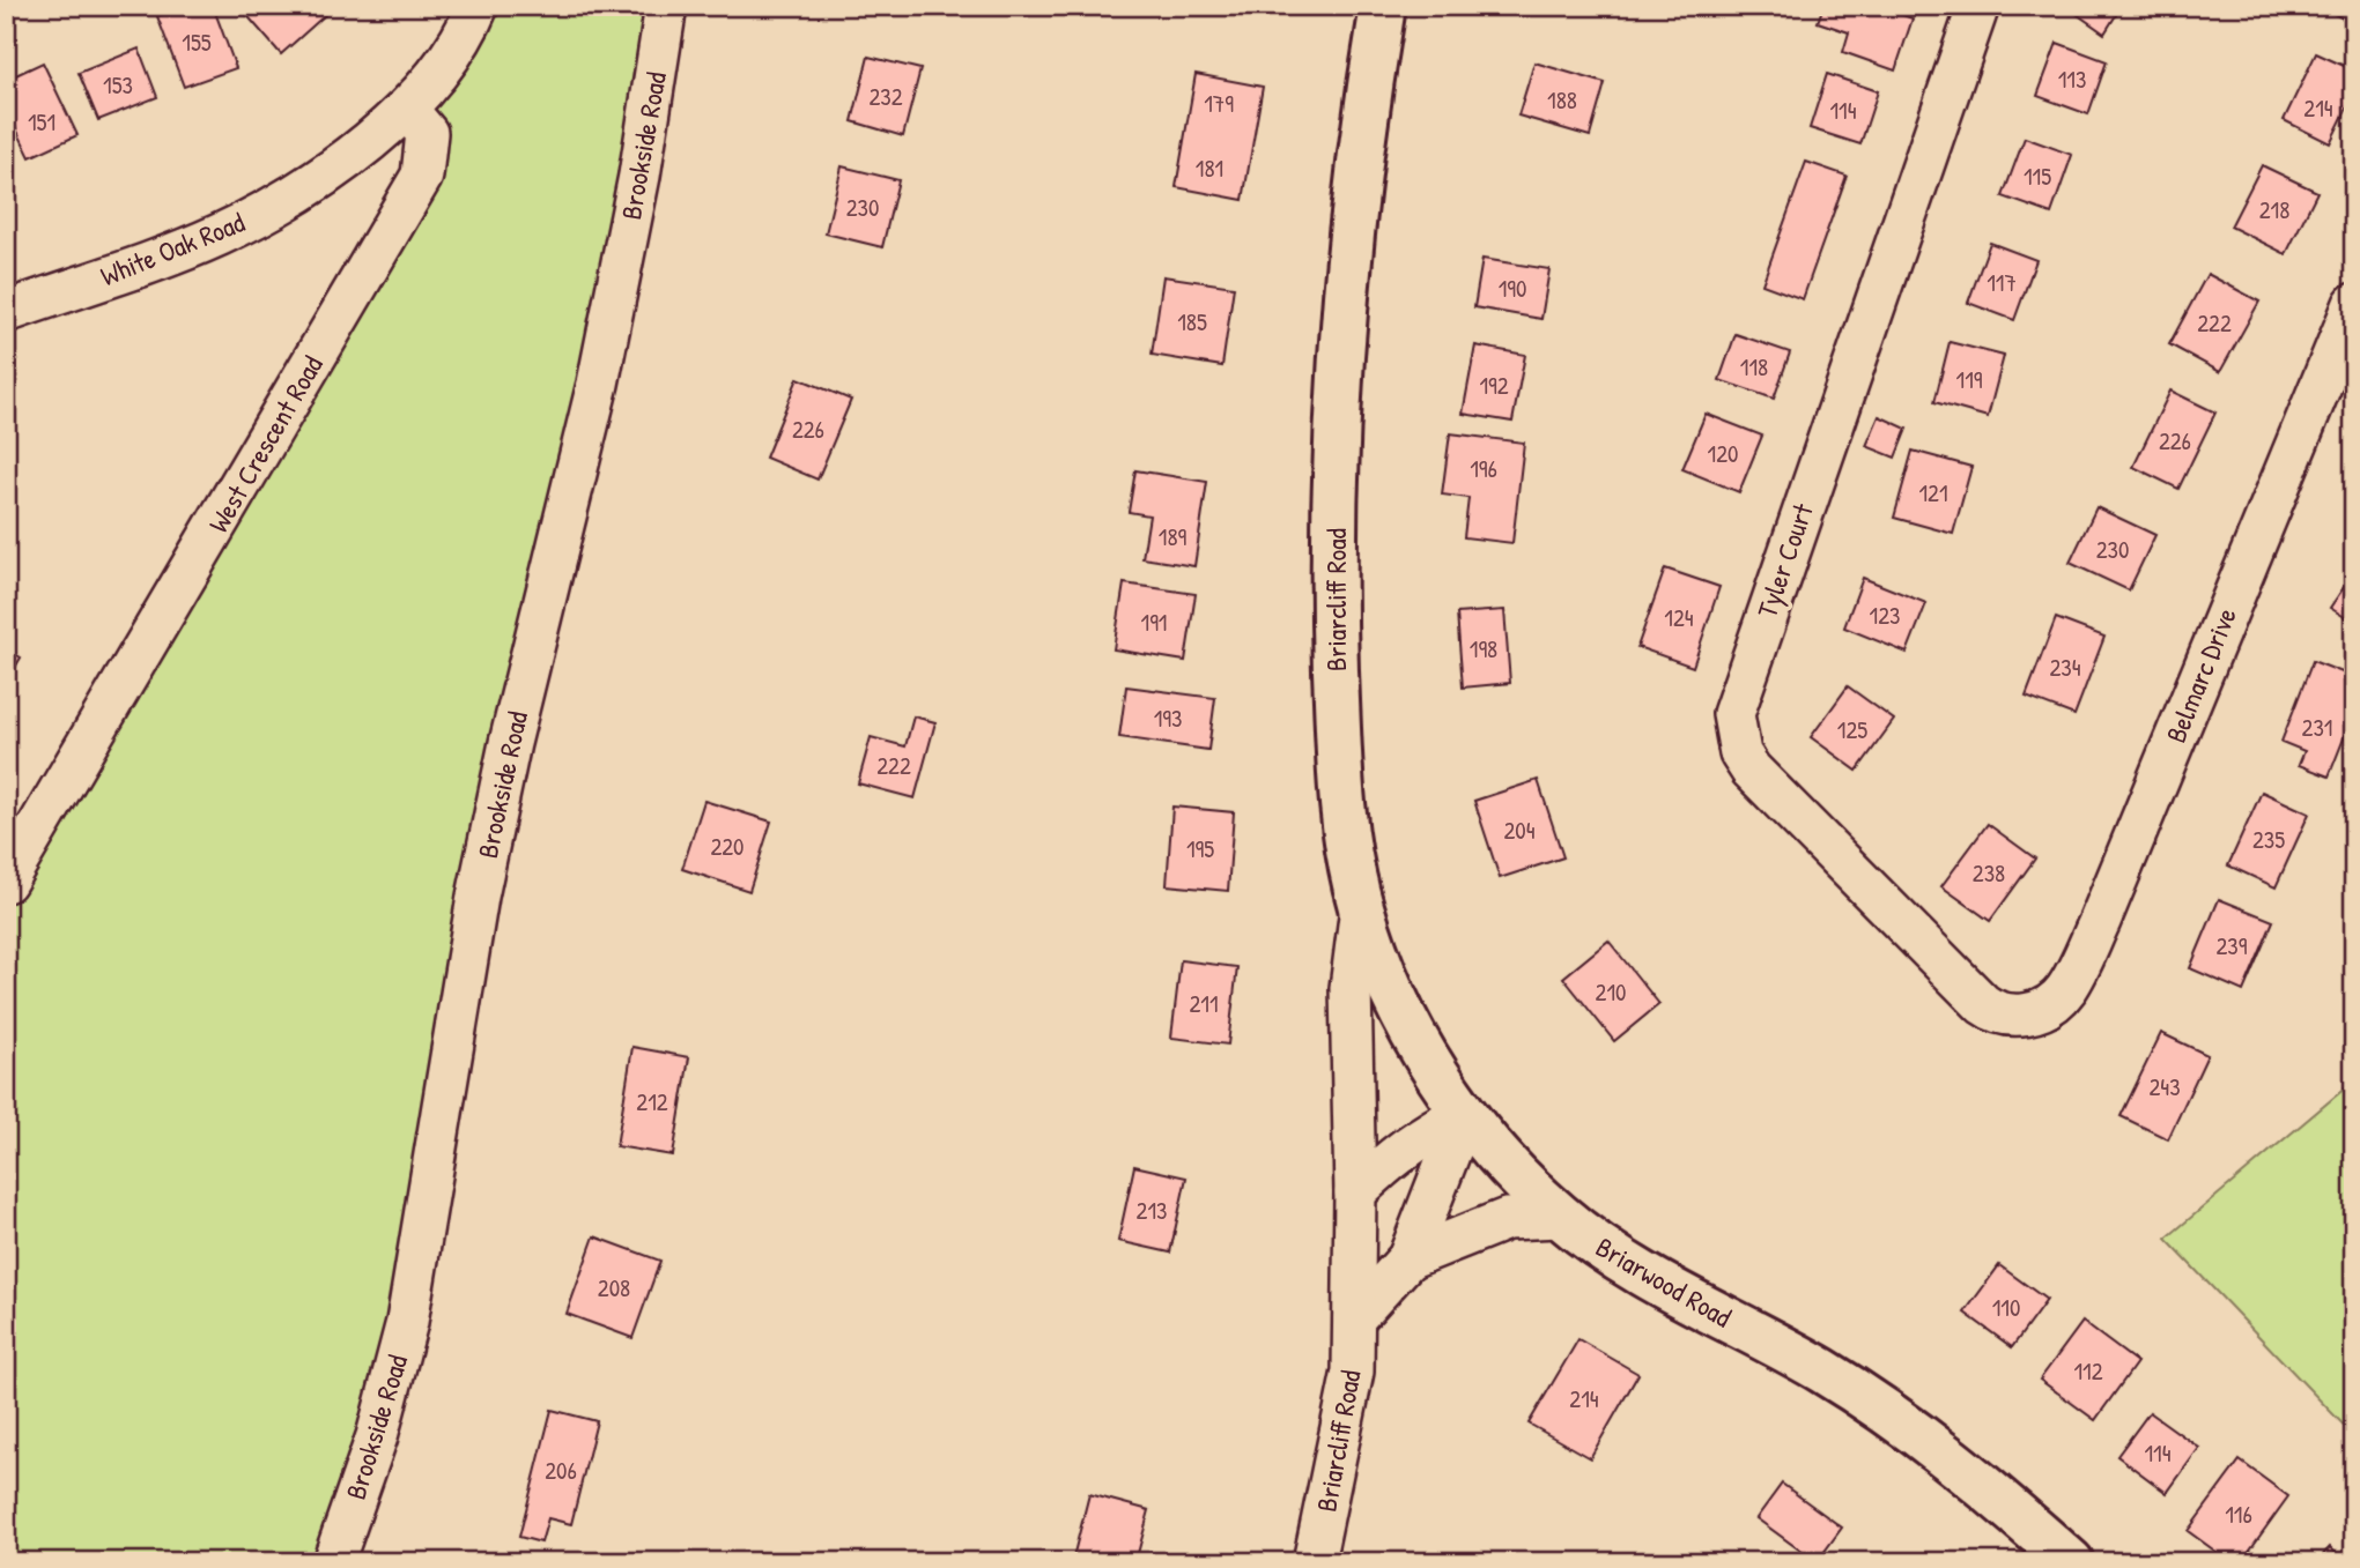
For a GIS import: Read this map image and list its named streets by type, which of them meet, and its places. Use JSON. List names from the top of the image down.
{
  "streets": {
    "street": [
      "Brookside Road",
      "White Oak Road",
      "West Crescent Road",
      "Tyler Court",
      "Briarcliff Road",
      "Belmarc Drive",
      "Briarwood Road"
    ]
  },
  "crossings": [
    ["White Oak Road", "West Crescent Road"],
    ["Tyler Court", "Belmarc Drive"],
    ["Briarcliff Road", "Briarwood Road"]
  ],
  "house_numbers": [
    "155",
    "113",
    "153",
    "232",
    "188",
    "179",
    "214",
    "114",
    "151",
    "181",
    "115",
    "230",
    "218",
    "117",
    "190",
    "185",
    "222",
    "118",
    "119",
    "192",
    "226",
    "226",
    "120",
    "196",
    "121",
    "189",
    "230",
    "123",
    "124",
    "191",
    "198",
    "234",
    "193",
    "231",
    "125",
    "222",
    "204",
    "235",
    "220",
    "195",
    "238",
    "239",
    "210",
    "211",
    "243",
    "212",
    "213",
    "208",
    "110",
    "112",
    "214",
    "114",
    "206",
    "116"
  ]
}
